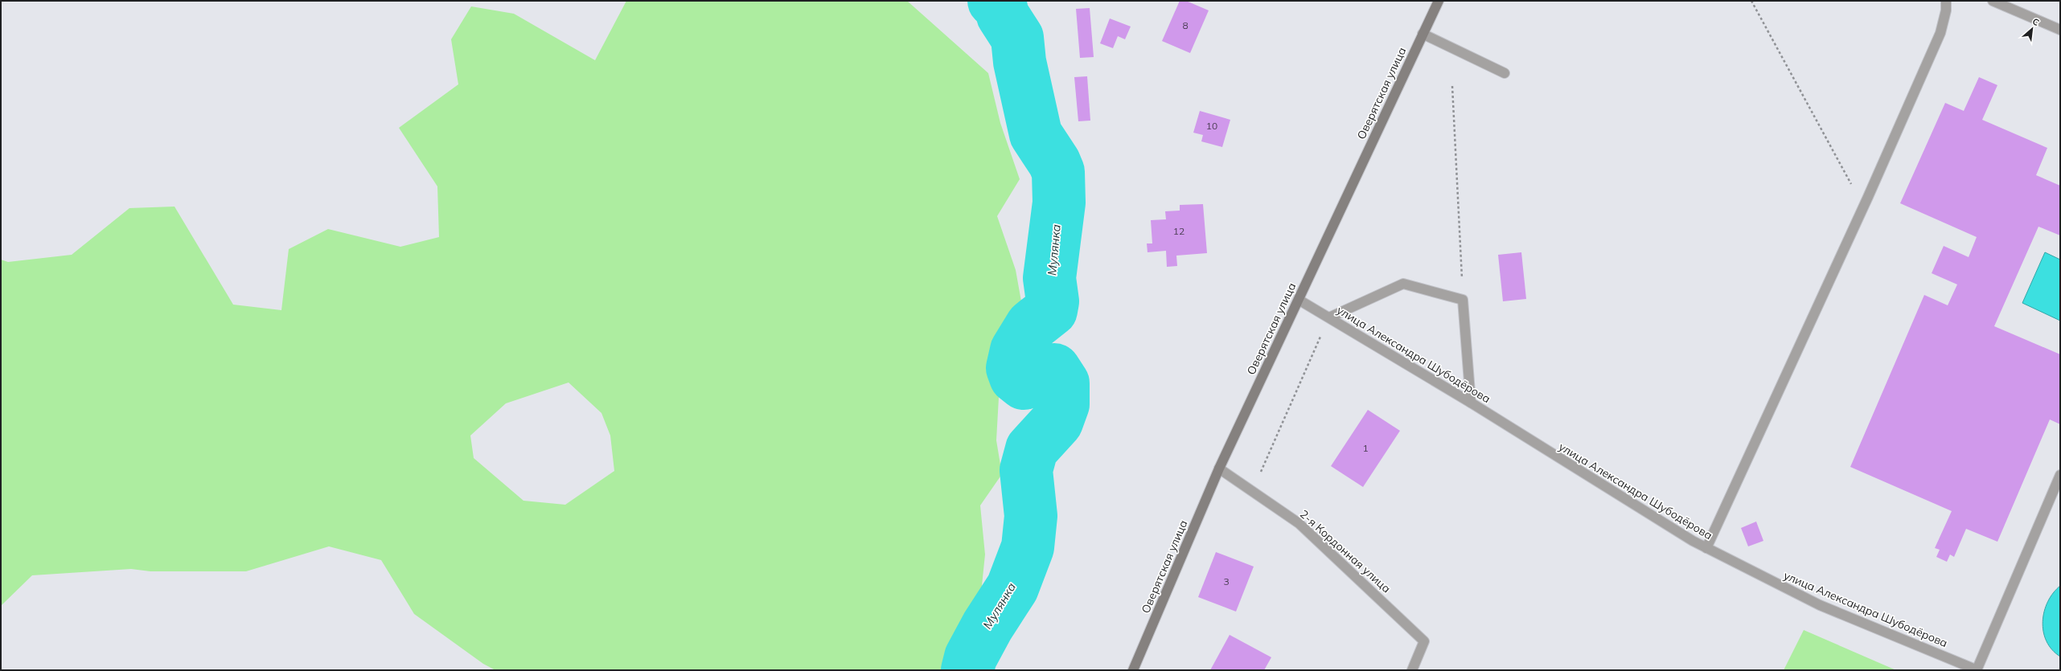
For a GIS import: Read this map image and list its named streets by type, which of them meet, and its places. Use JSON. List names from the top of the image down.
{
  "streets": {
    "main road": ["Оверятская улица"],
    "street": ["улица Александра Шубодёрова", "2-я Кордонная улица"]
  },
  "crossings": [
    ["Оверятская улица", "улица Александра Шубодёрова"],
    ["Оверятская улица", "2-я Кордонная улица"]
  ],
  "water": ["Мулянка"],
  "house_numbers": [
    "8",
    "10",
    "12",
    "1",
    "3"
  ],
  "north": "top right"
}
